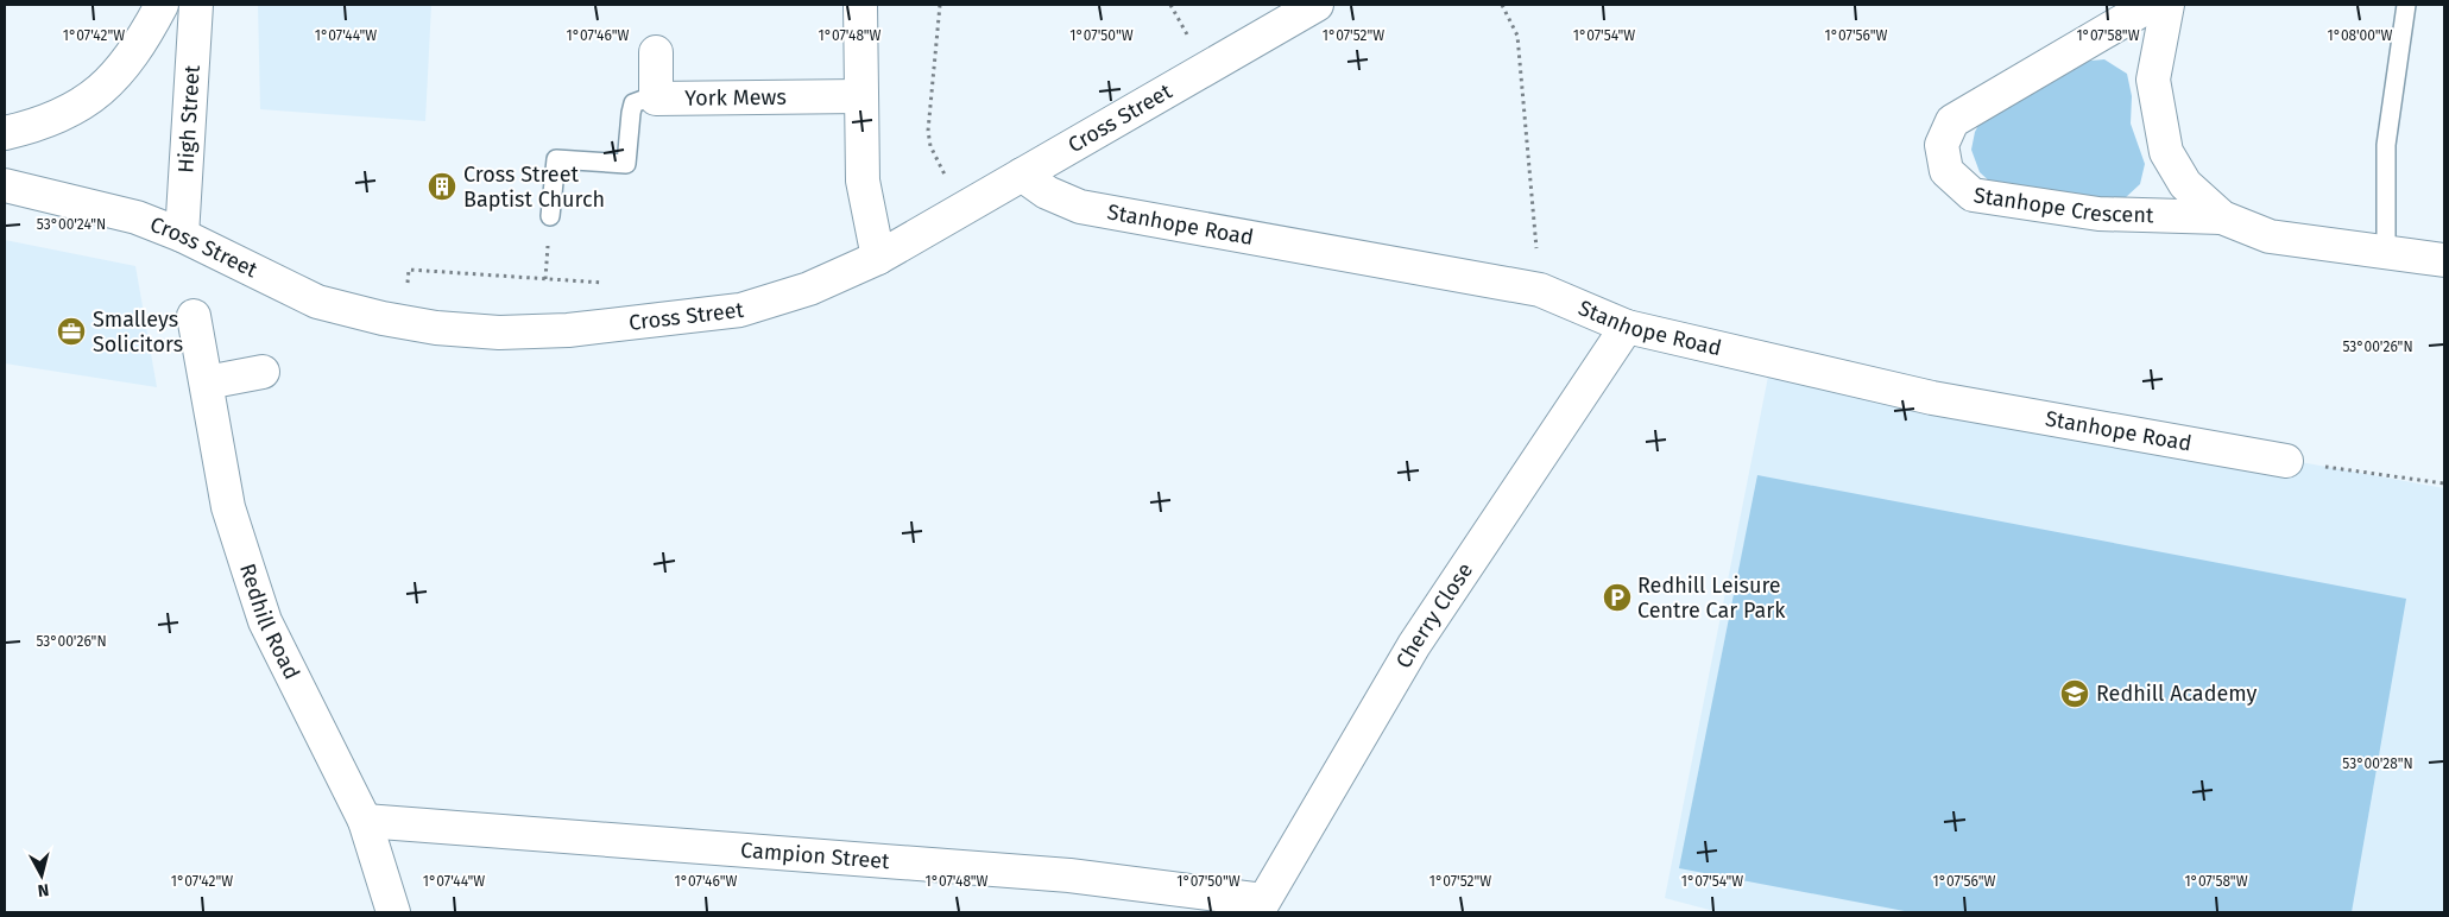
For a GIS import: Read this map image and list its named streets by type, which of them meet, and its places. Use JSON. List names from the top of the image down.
{
  "streets": {
    "street": [
      "York Mews",
      "Cross Street",
      "High Street",
      "Stanhope Crescent",
      "Stanhope Road",
      "Cherry Close",
      "Redhill Road",
      "Campion Street"
    ]
  },
  "crossings": [
    ["Cross Street", "High Street"],
    ["Cross Street", "Stanhope Road"],
    ["Stanhope Road", "Cherry Close"],
    ["Cherry Close", "Campion Street"],
    ["Redhill Road", "Campion Street"]
  ],
  "places": {
    "building": ["Cross Street Baptist Church"],
    "office": ["Smalleys Solicitors"],
    "parking": ["Redhill Leisure Centre Car Park"],
    "school or university": ["Redhill Academy"]
  },
  "north": "bottom",
  "coordinates": [
    "1°08'00\"W",
    "1°07'42\"W",
    "1°07'44\"W",
    "1°07'46\"W",
    "1°07'48\"W",
    "1°07'50\"W",
    "1°07'52\"W",
    "1°07'54\"W",
    "1°07'56\"W",
    "1°07'58\"W",
    "53°00'24\"N",
    "53°00'26\"N",
    "53°00'28\"N"
  ]
}
